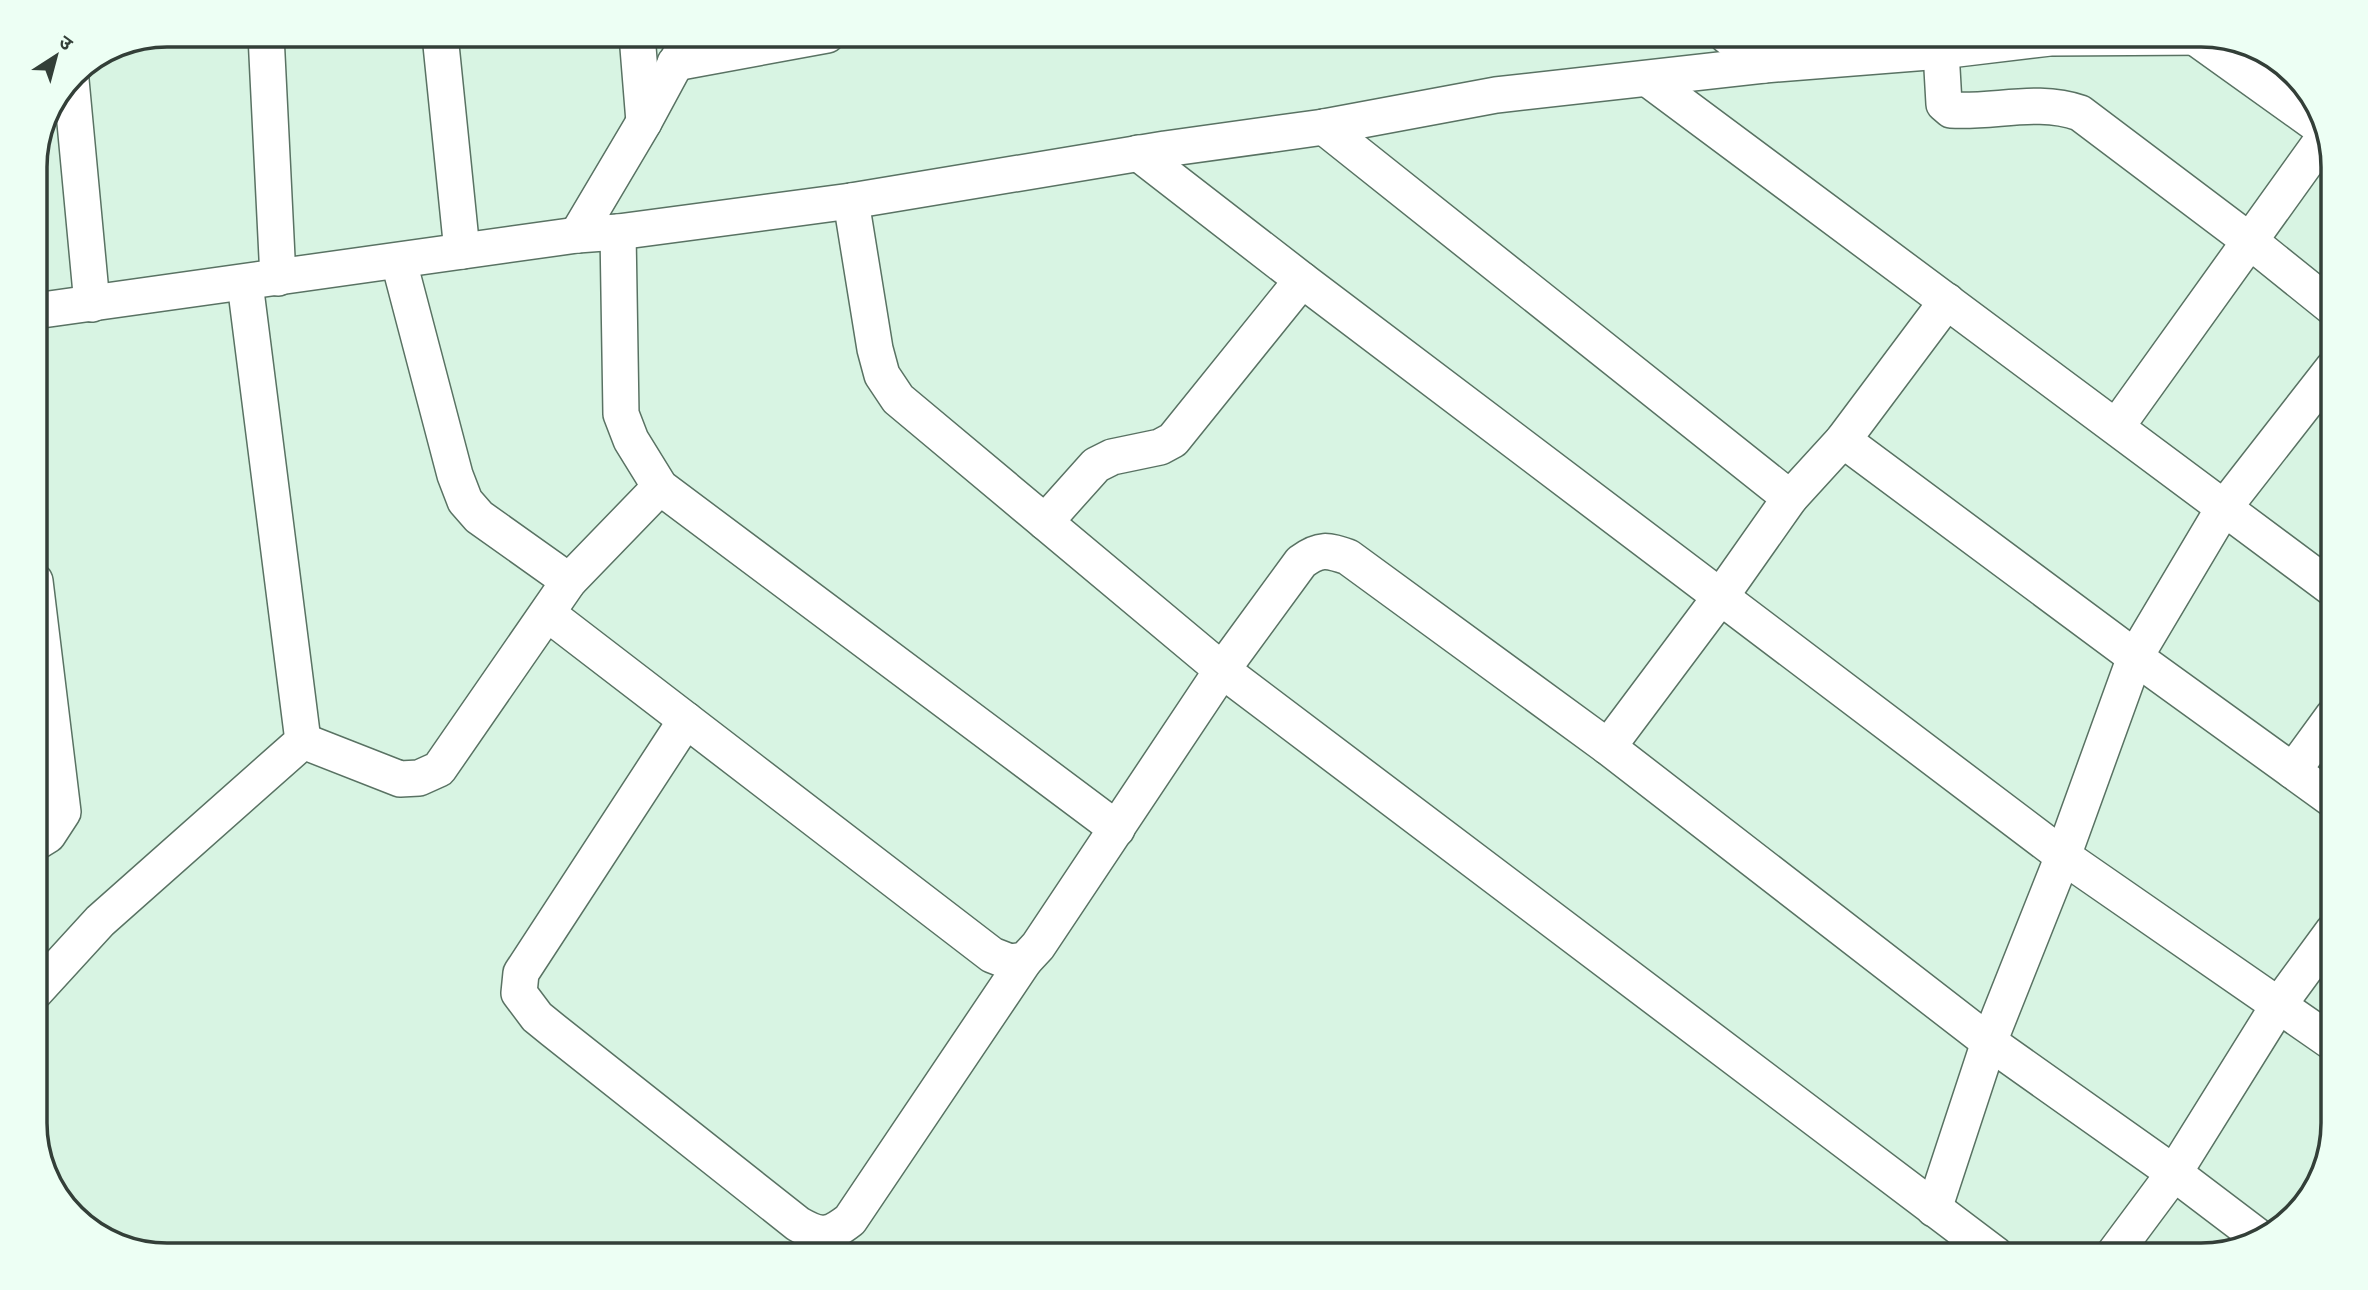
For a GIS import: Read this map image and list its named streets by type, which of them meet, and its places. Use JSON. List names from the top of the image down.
{
  "north": "top right"
}
